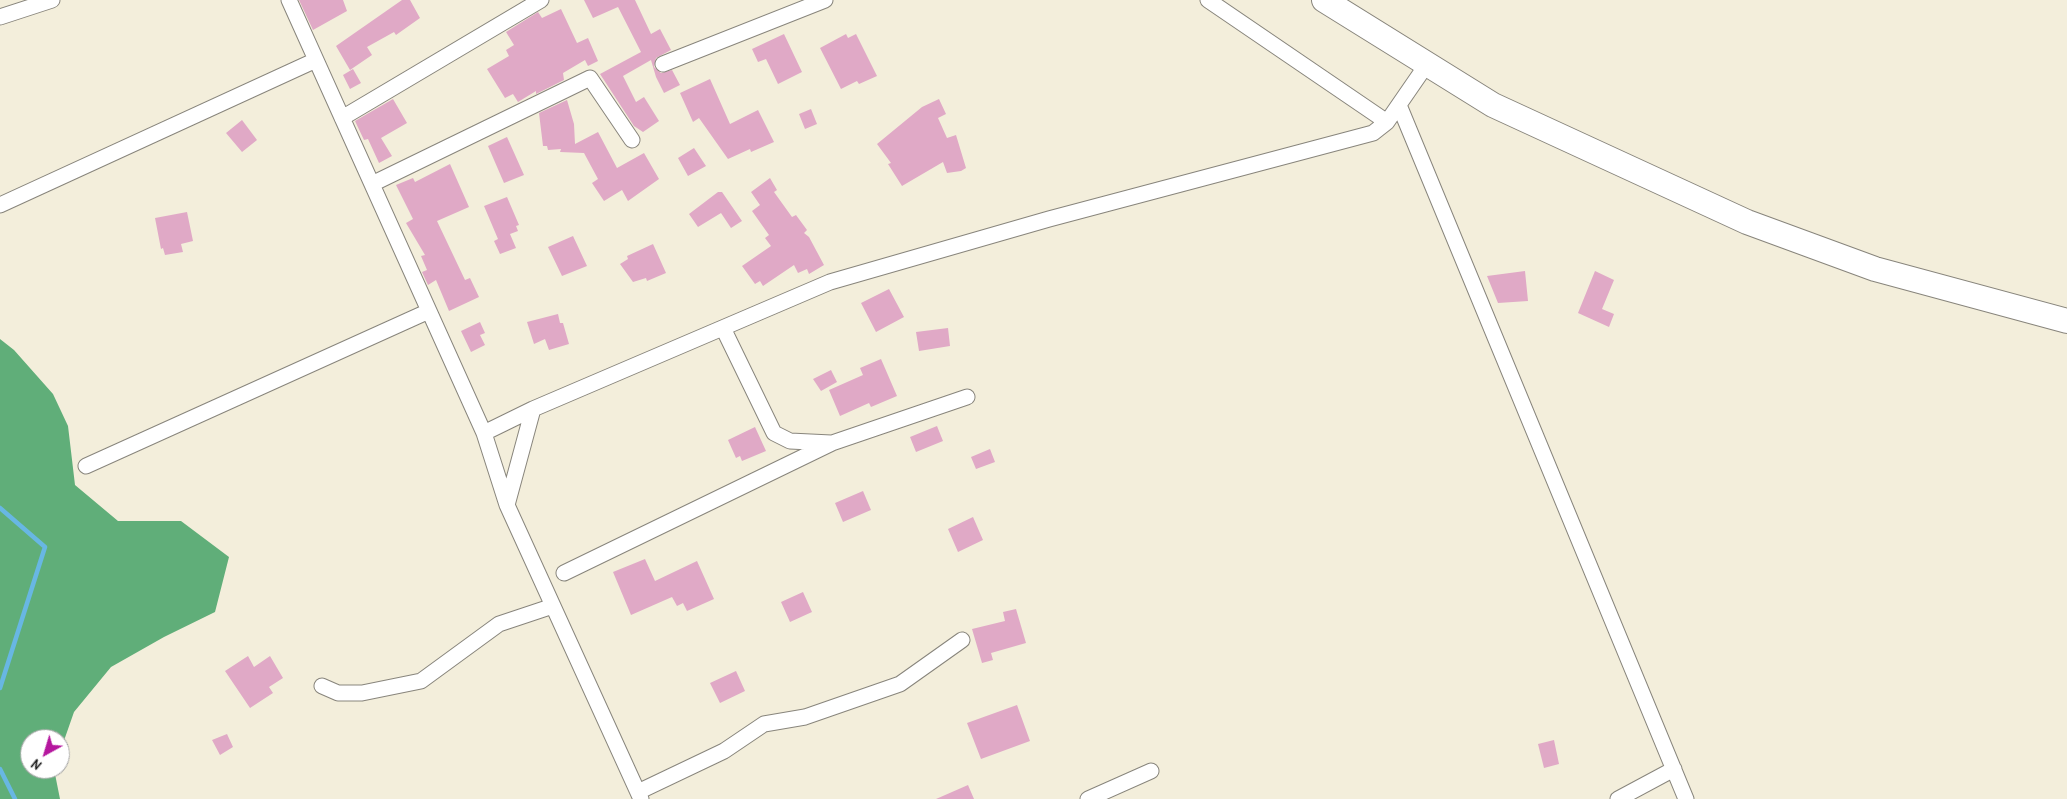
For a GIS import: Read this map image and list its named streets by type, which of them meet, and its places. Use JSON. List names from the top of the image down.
{
  "north": "bottom left"
}
